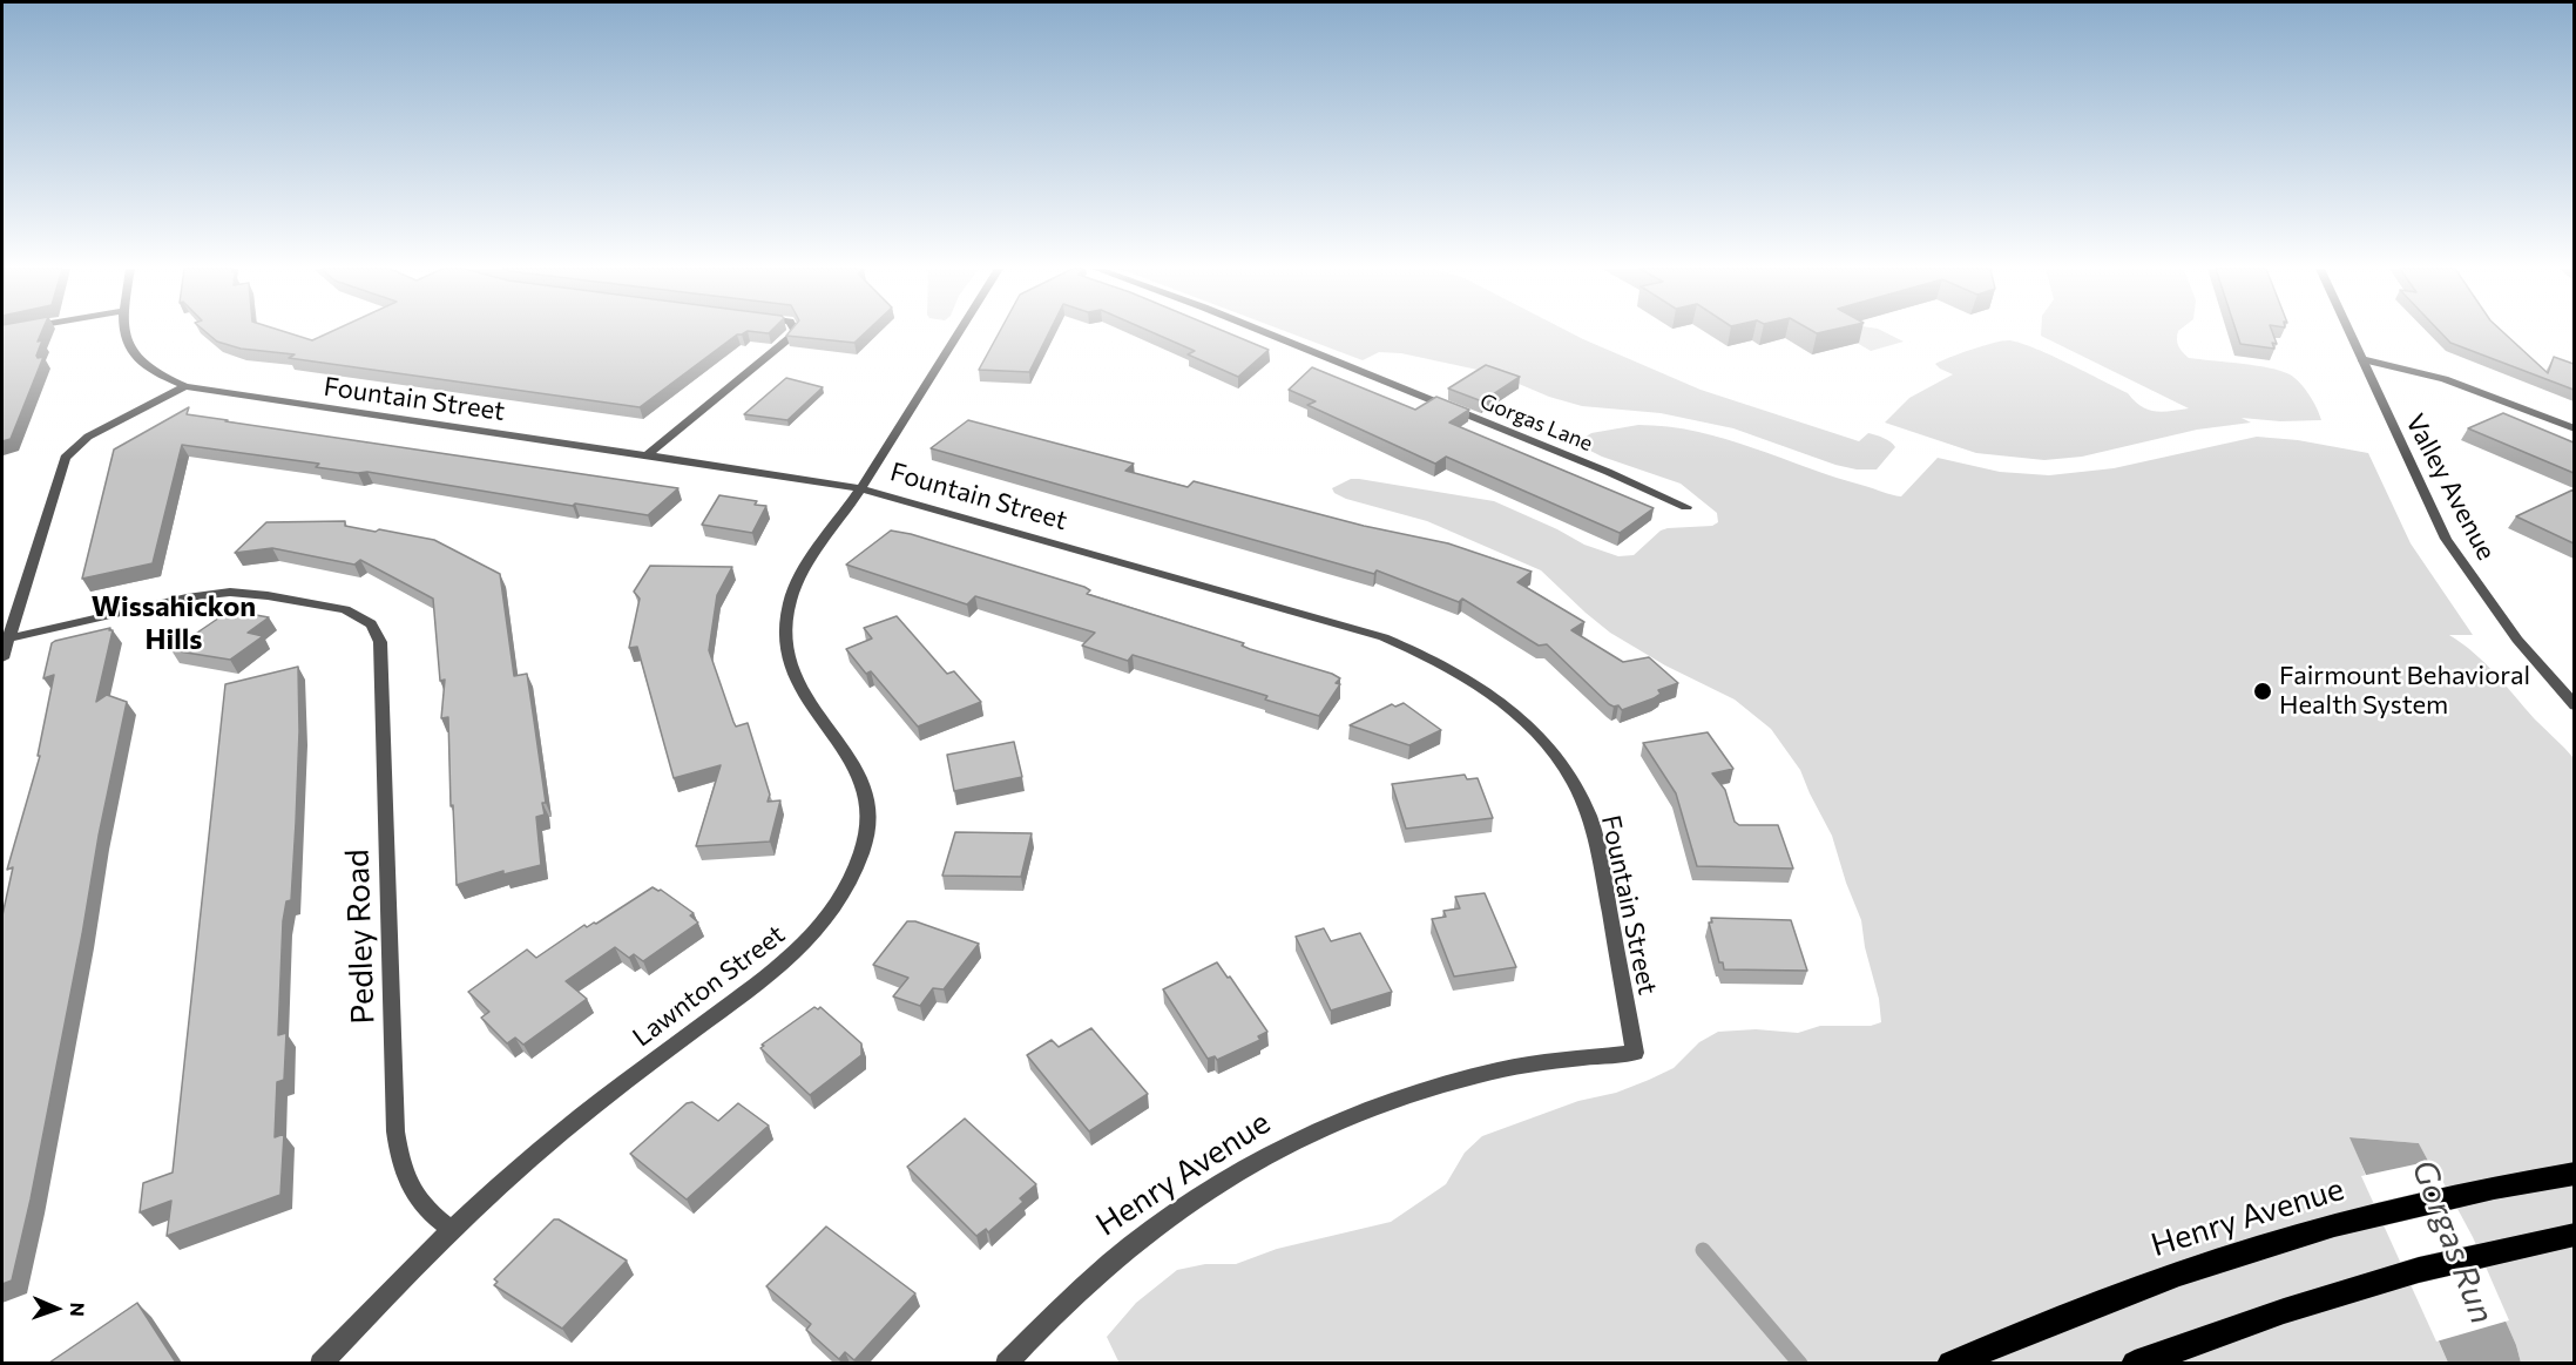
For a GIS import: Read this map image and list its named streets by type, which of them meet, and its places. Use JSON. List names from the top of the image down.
{
  "streets": {
    "main road": ["Henry Avenue"],
    "street": [
      "Fountain Street",
      "Gorgas Lane",
      "Valley Avenue",
      "Pedley Road",
      "Lawnton Street"
    ]
  },
  "crossings": [
    ["Fountain Street", "Lawnton Street"],
    ["Fountain Street", "Henry Avenue"],
    ["Pedley Road", "Lawnton Street"]
  ],
  "districts": ["Wissahickon Hills"],
  "water": ["Gorgas Run"],
  "places": ["Fairmount Behavioral Health System"],
  "north": "right"
}
